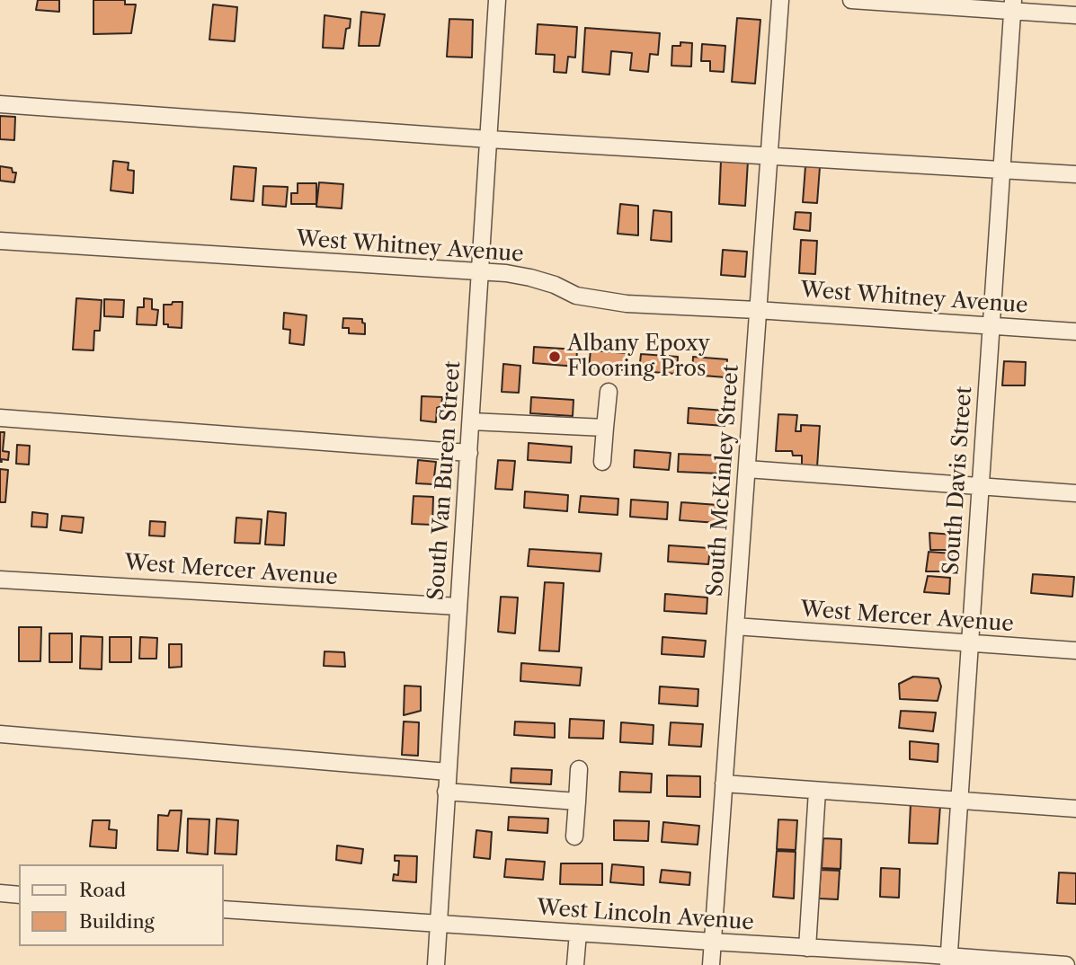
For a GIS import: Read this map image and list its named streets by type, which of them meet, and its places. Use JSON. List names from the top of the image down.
{
  "streets": {
    "street": [
      "West Whitney Avenue",
      "South Van Buren Street",
      "South McKinley Street",
      "South Davis Street",
      "West Mercer Avenue",
      "West Lincoln Avenue"
    ]
  },
  "crossings": [
    ["West Whitney Avenue", "South Van Buren Street"],
    ["West Whitney Avenue", "South McKinley Street"],
    ["West Whitney Avenue", "South Davis Street"],
    ["South Van Buren Street", "West Mercer Avenue"],
    ["South Van Buren Street", "West Lincoln Avenue"],
    ["South McKinley Street", "West Mercer Avenue"],
    ["South McKinley Street", "West Lincoln Avenue"],
    ["South Davis Street", "West Mercer Avenue"],
    ["South Davis Street", "West Lincoln Avenue"]
  ],
  "places": ["Albany Epoxy Flooring Pros"],
  "legend": ["Road", "Building"]
}
